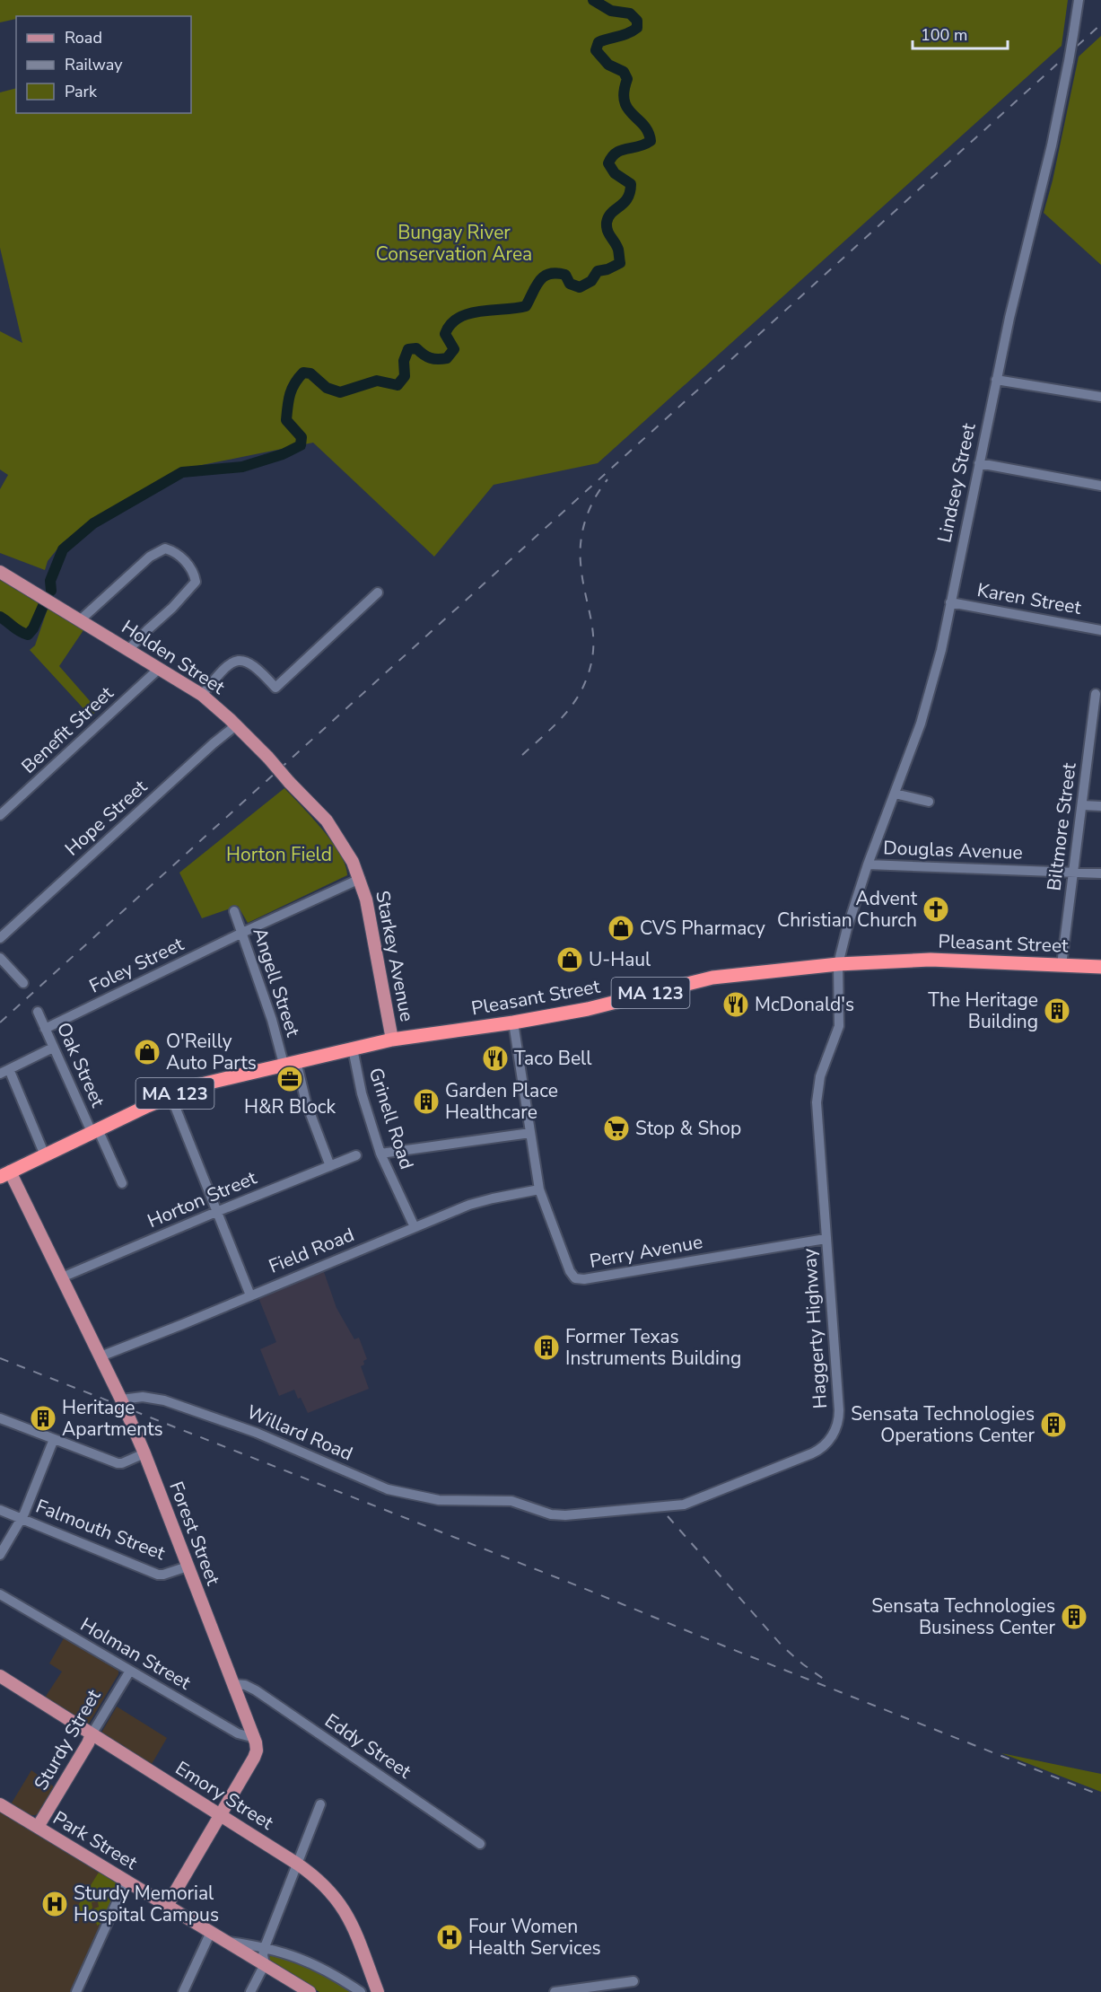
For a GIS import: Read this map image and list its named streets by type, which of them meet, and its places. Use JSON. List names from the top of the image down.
{
  "streets": {
    "highway": ["Pleasant Street", "MA 123"],
    "main road": [
      "Holden Street",
      "Starkey Avenue",
      "Forest Street",
      "Sturdy Street",
      "Emory Street",
      "Park Street"
    ],
    "street": [
      "Lindsey Street",
      "Karen Street",
      "Benefit Street",
      "Hope Street",
      "Biltmore Street",
      "Douglas Avenue",
      "Foley Street",
      "Angell Street",
      "Oak Street",
      "Grinell Road",
      "Horton Street",
      "Field Road",
      "Perry Avenue",
      "Haggerty Highway",
      "Willard Road",
      "Falmouth Street",
      "Holman Street",
      "Eddy Street"
    ]
  },
  "crossings": [
    ["Lindsey Street", "Karen Street"],
    ["Lindsey Street", "Douglas Avenue"],
    ["Lindsey Street", "Pleasant Street"],
    ["Lindsey Street", "Haggerty Highway"],
    ["Holden Street", "Benefit Street"],
    ["Holden Street", "Hope Street"],
    ["Holden Street", "Starkey Avenue"],
    ["Holden Street", "Foley Street"],
    ["Biltmore Street", "Douglas Avenue"],
    ["Biltmore Street", "Pleasant Street"],
    ["Pleasant Street", "Starkey Avenue"],
    ["Pleasant Street", "Angell Street"],
    ["Pleasant Street", "Oak Street"],
    ["Pleasant Street", "Grinell Road"],
    ["Pleasant Street", "Perry Avenue"],
    ["Pleasant Street", "Haggerty Highway"],
    ["Pleasant Street", "Forest Street"],
    ["Starkey Avenue", "Foley Street"],
    ["Foley Street", "Angell Street"],
    ["Foley Street", "Oak Street"],
    ["Angell Street", "Horton Street"],
    ["Grinell Road", "Field Road"],
    ["Horton Street", "Forest Street"],
    ["Field Road", "Perry Avenue"],
    ["Field Road", "Forest Street"],
    ["Perry Avenue", "Haggerty Highway"],
    ["Haggerty Highway", "Willard Road"],
    ["Willard Road", "Forest Street"],
    ["Falmouth Street", "Forest Street"],
    ["Forest Street", "Holman Street"],
    ["Forest Street", "Eddy Street"],
    ["Holman Street", "Sturdy Street"],
    ["Sturdy Street", "Emory Street"],
    ["Sturdy Street", "Park Street"]
  ],
  "parks": ["Bungay River Conservation Area", "Horton Field"],
  "places": {
    "church": ["Advent Christian Church"],
    "shop": ["CVS Pharmacy", "U-Haul", "O'Reilly Auto Parts"],
    "restaurant": ["McDonald's", "Taco Bell"],
    "building": [
      "The Heritage Building",
      "Garden Place Healthcare",
      "Former Texas Instruments Building",
      "Heritage Apartments",
      "Sensata Technologies Operations Center",
      "Sensata Technologies Business Center"
    ],
    "office": ["H&R Block"],
    "supermarket": ["Stop & Shop"],
    "hospital": ["Sturdy Memorial Hospital Campus", "Four Women Health Services"]
  },
  "legend": ["Road", "Railway", "Park"],
  "scale_bar": "100 m"
}
